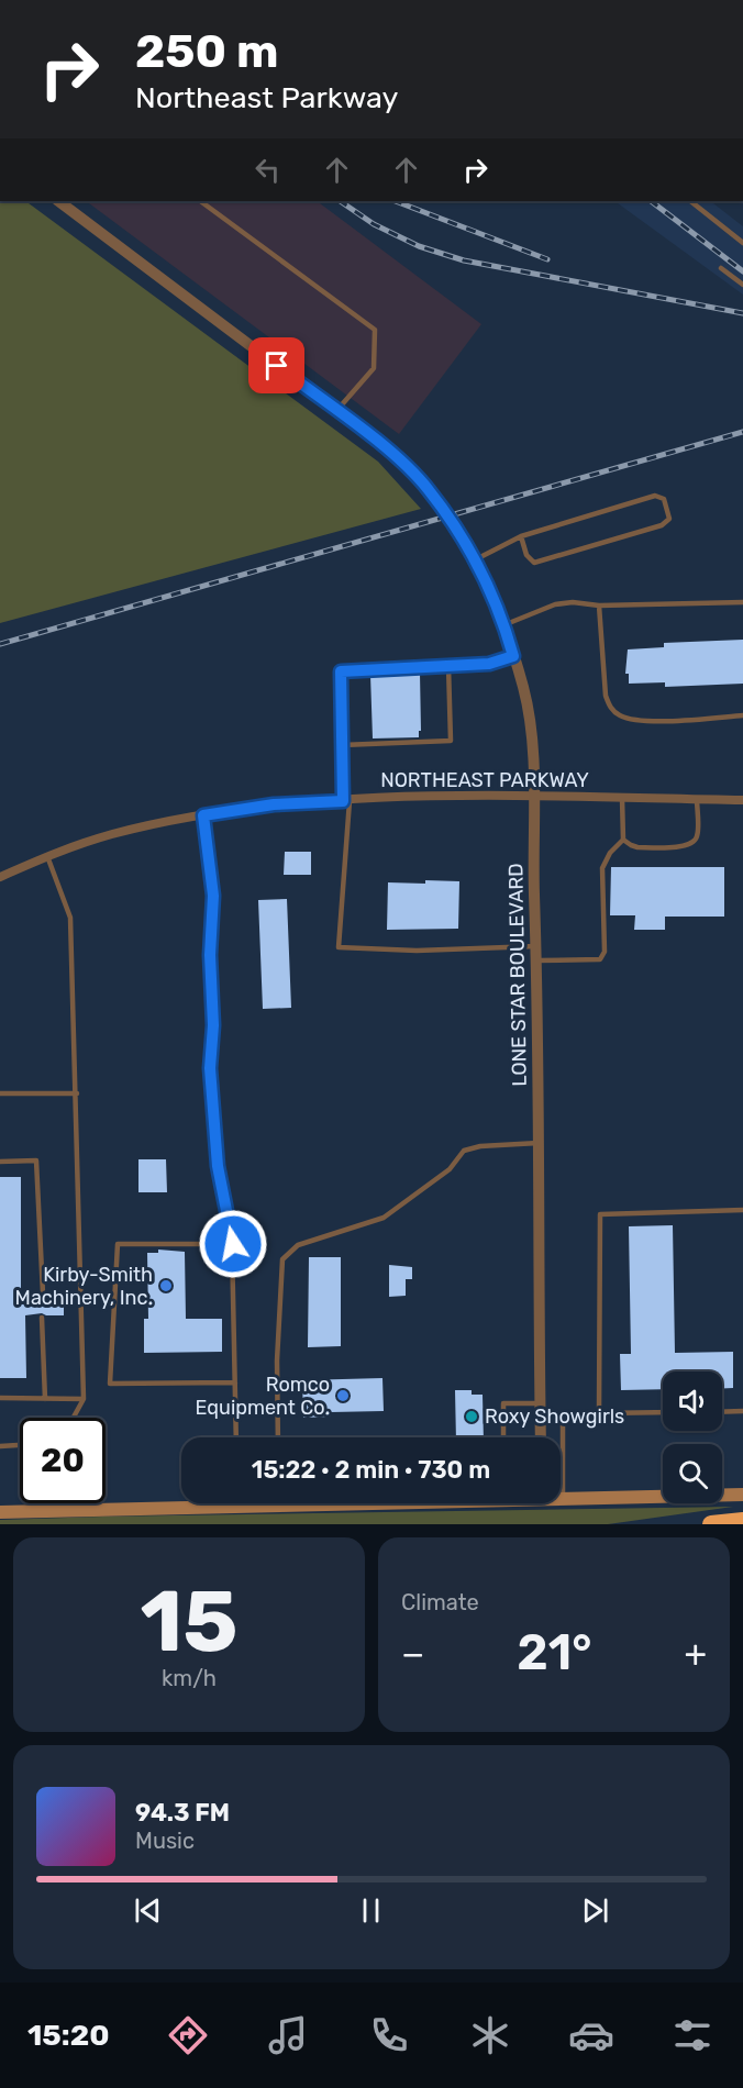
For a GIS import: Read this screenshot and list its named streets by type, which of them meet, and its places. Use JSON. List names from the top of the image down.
{
  "streets": {
    "street": ["NORTHEAST PARKWAY", "LONE STAR BOULEVARD"]
  },
  "crossings": [
    ["NORTHEAST PARKWAY", "LONE STAR BOULEVARD"]
  ],
  "places": ["Kirby-Smith Machinery, Inc.", "Romco Equipment Co.", "Roxy Showgirls"],
  "page": {
    "turn": ["250 m", "Northeast Parkway"],
    "limit": "20",
    "trip": "15:22 · 2 min · 730 m",
    "tile": [
      ["15", "km/h"],
      "Climate"
    ],
    "heat": ["−", "21°", "+"],
    "song": ["94.3 FM", "Music"],
    "tabs": "15:20"
  }
}
